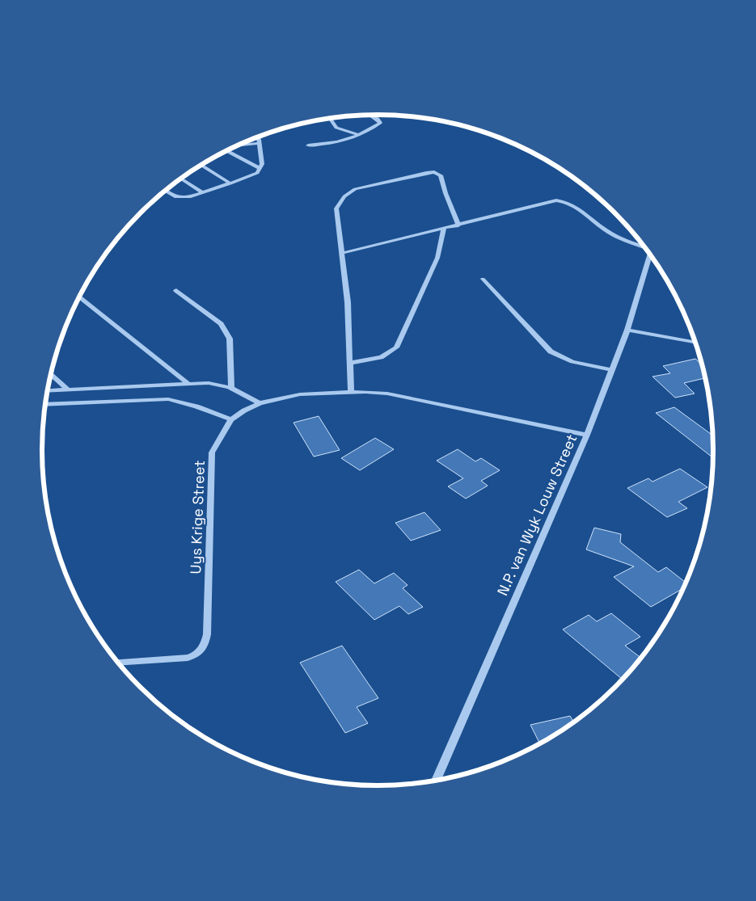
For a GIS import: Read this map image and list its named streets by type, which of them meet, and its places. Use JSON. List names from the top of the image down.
{
  "streets": {
    "street": ["N.P. van Wyk Louw Street", "Uys Krige Street"]
  },
  "crossings": [
    ["N.P. van Wyk Louw Street", "Uys Krige Street"]
  ]
}
